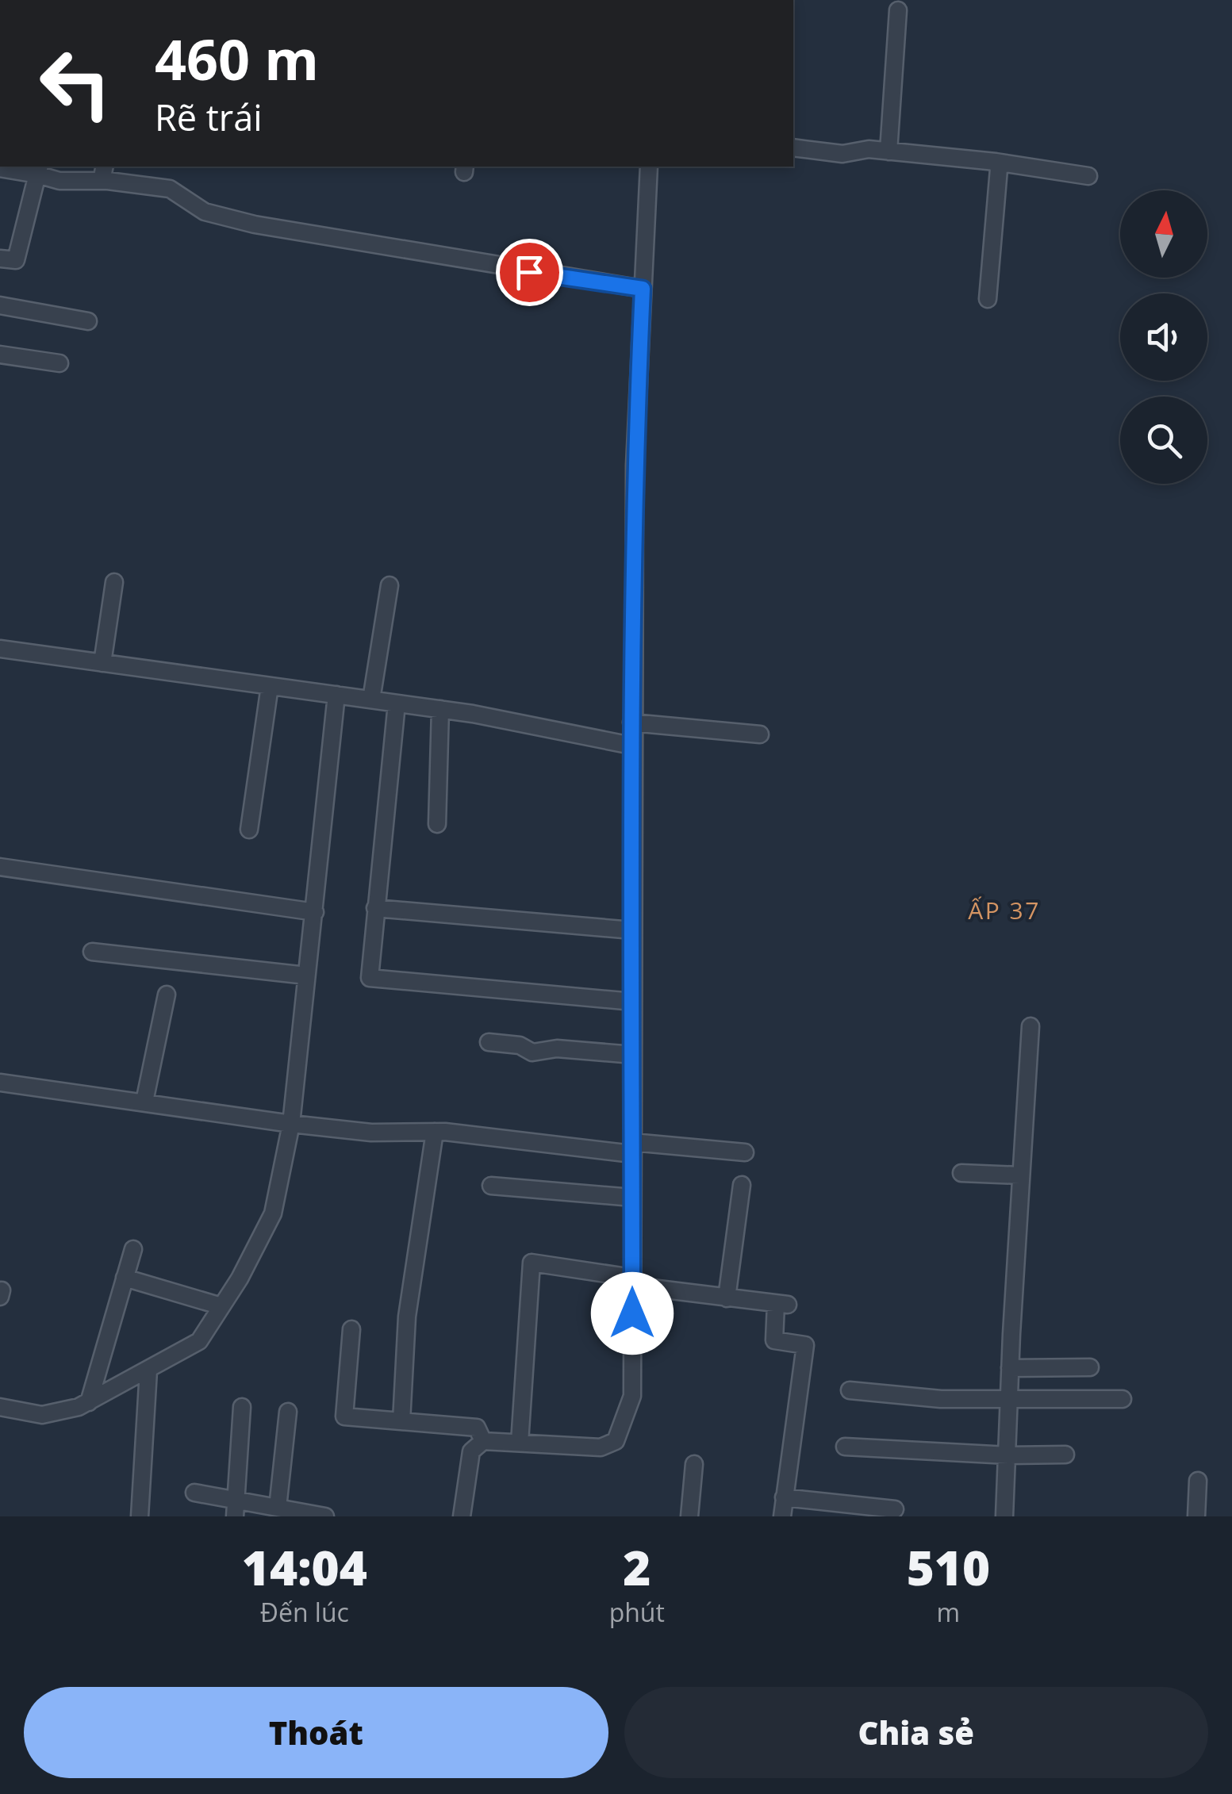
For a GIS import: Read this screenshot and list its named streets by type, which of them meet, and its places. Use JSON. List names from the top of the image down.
{
  "districts": ["ẤP 37"],
  "north": "top",
  "page": {
    "turn": ["460 m", "Rẽ trái"],
    "eta": [
      "14:04",
      "Đến lúc",
      "2",
      "phút",
      "510",
      "m"
    ],
    "buttons": ["Thoát", "Chia sẻ"]
  }
}
